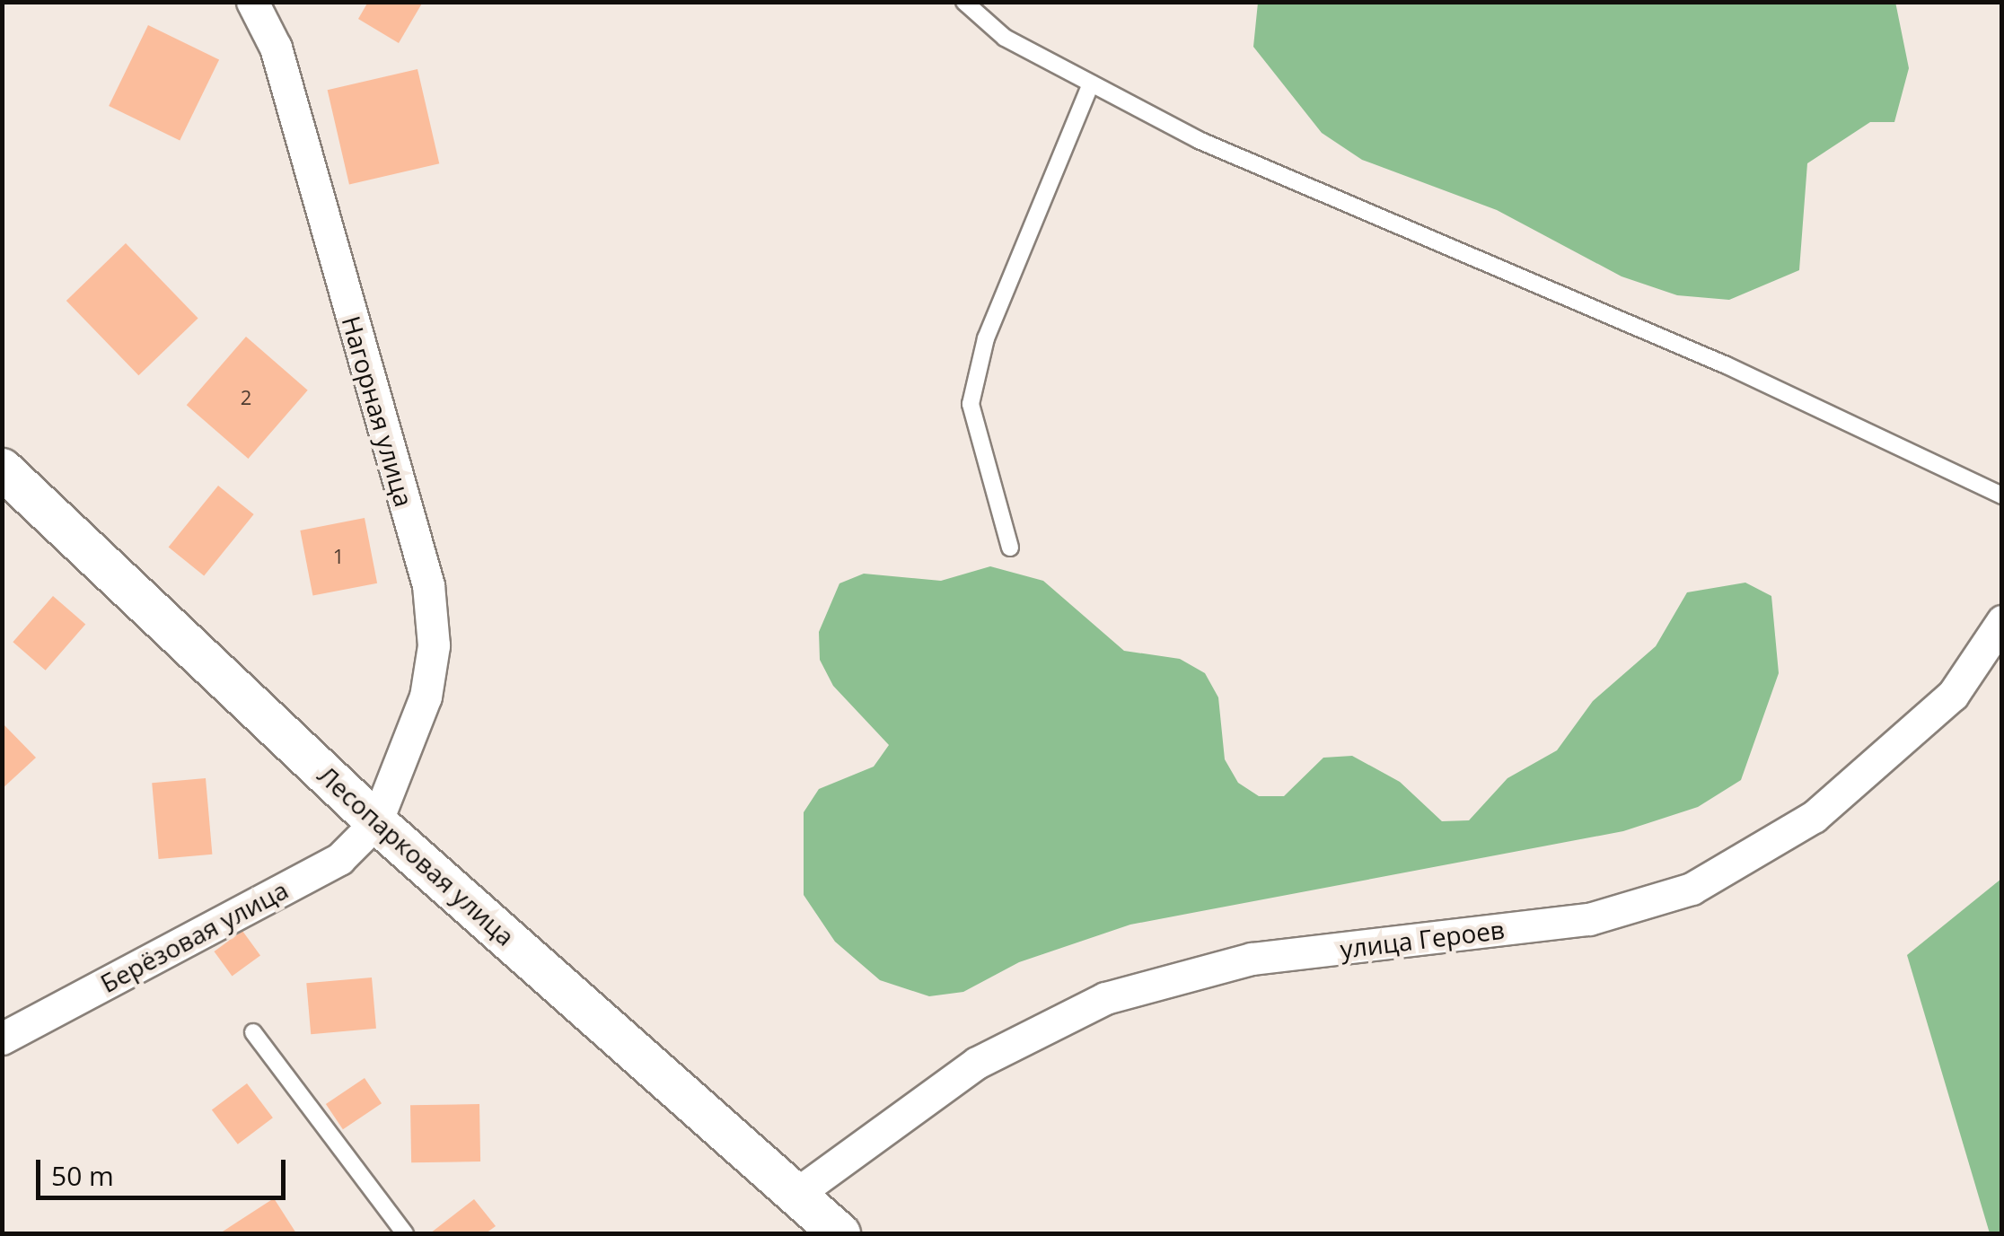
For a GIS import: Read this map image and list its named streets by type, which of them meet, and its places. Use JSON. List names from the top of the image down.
{
  "streets": {
    "street": [
      "Нагорная улица",
      "Лесопарковая улица",
      "Берёзовая улица",
      "улица Героев"
    ]
  },
  "crossings": [
    ["Нагорная улица", "Лесопарковая улица"],
    ["Нагорная улица", "Берёзовая улица"],
    ["Лесопарковая улица", "Берёзовая улица"],
    ["Лесопарковая улица", "улица Героев"]
  ],
  "house_numbers": ["2", "1"],
  "scale_bar": "50 m"
}
